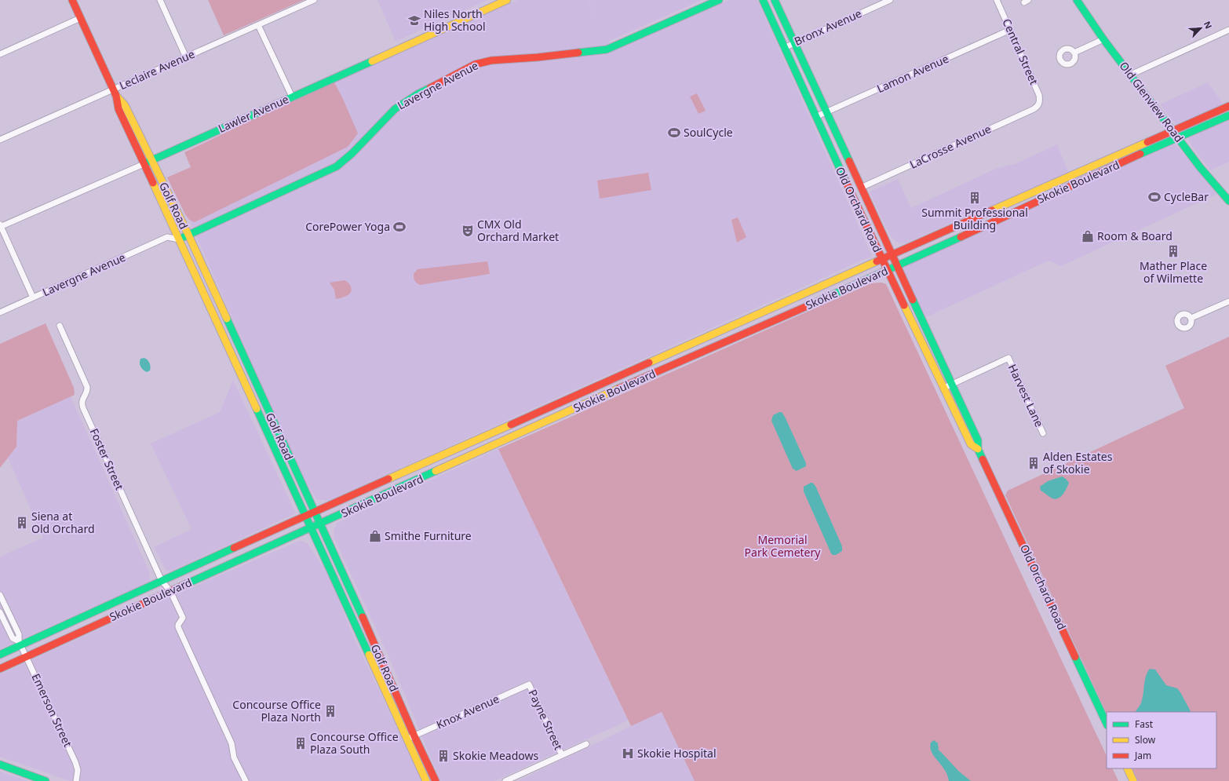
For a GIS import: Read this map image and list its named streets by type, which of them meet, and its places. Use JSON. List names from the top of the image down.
{
  "streets": {
    "main road": [
      "Lavergne Avenue",
      "Old Glenview Road",
      "Lawler Avenue",
      "Skokie Boulevard",
      "Golf Road",
      "Old Orchard Road"
    ],
    "street": [
      "Bronx Avenue",
      "Central Street",
      "Leclaire Avenue",
      "Lamon Avenue",
      "LaCrosse Avenue",
      "Harvest Lane",
      "Foster Street",
      "Emerson Street",
      "Knox Avenue",
      "Payne Street"
    ]
  },
  "crossings": [
    ["Bronx Avenue", "Old Orchard Road"],
    ["Central Street", "Lamon Avenue"],
    ["Central Street", "LaCrosse Avenue"],
    ["Leclaire Avenue", "Golf Road"],
    ["Lamon Avenue", "Old Orchard Road"],
    ["Lavergne Avenue", "Golf Road"],
    ["Old Glenview Road", "Skokie Boulevard"],
    ["Lawler Avenue", "Golf Road"],
    ["LaCrosse Avenue", "Old Orchard Road"],
    ["Skokie Boulevard", "Golf Road"],
    ["Skokie Boulevard", "Old Orchard Road"],
    ["Skokie Boulevard", "Foster Street"],
    ["Skokie Boulevard", "Emerson Street"],
    ["Golf Road", "Knox Avenue"],
    ["Old Orchard Road", "Harvest Lane"],
    ["Knox Avenue", "Payne Street"]
  ],
  "parks": ["Memorial Park Cemetery"],
  "places": {
    "school or university": ["Niles North High School"],
    "sports": ["SoulCycle", "CycleBar", "CorePower Yoga"],
    "building": [
      "Summit Professional Building",
      "Mather Place of Wilmette",
      "Alden Estates of Skokie",
      "Siena at Old Orchard",
      "Concourse Office Plaza North",
      "Concourse Office Plaza South",
      "Skokie Meadows"
    ],
    "theatre": ["CMX Old Orchard Market"],
    "shop": ["Room & Board", "Smithe Furniture"],
    "hospital": ["Skokie Hospital"]
  },
  "legend": ["Fast", "Slow", "Jam"],
  "north": "top right"
}
